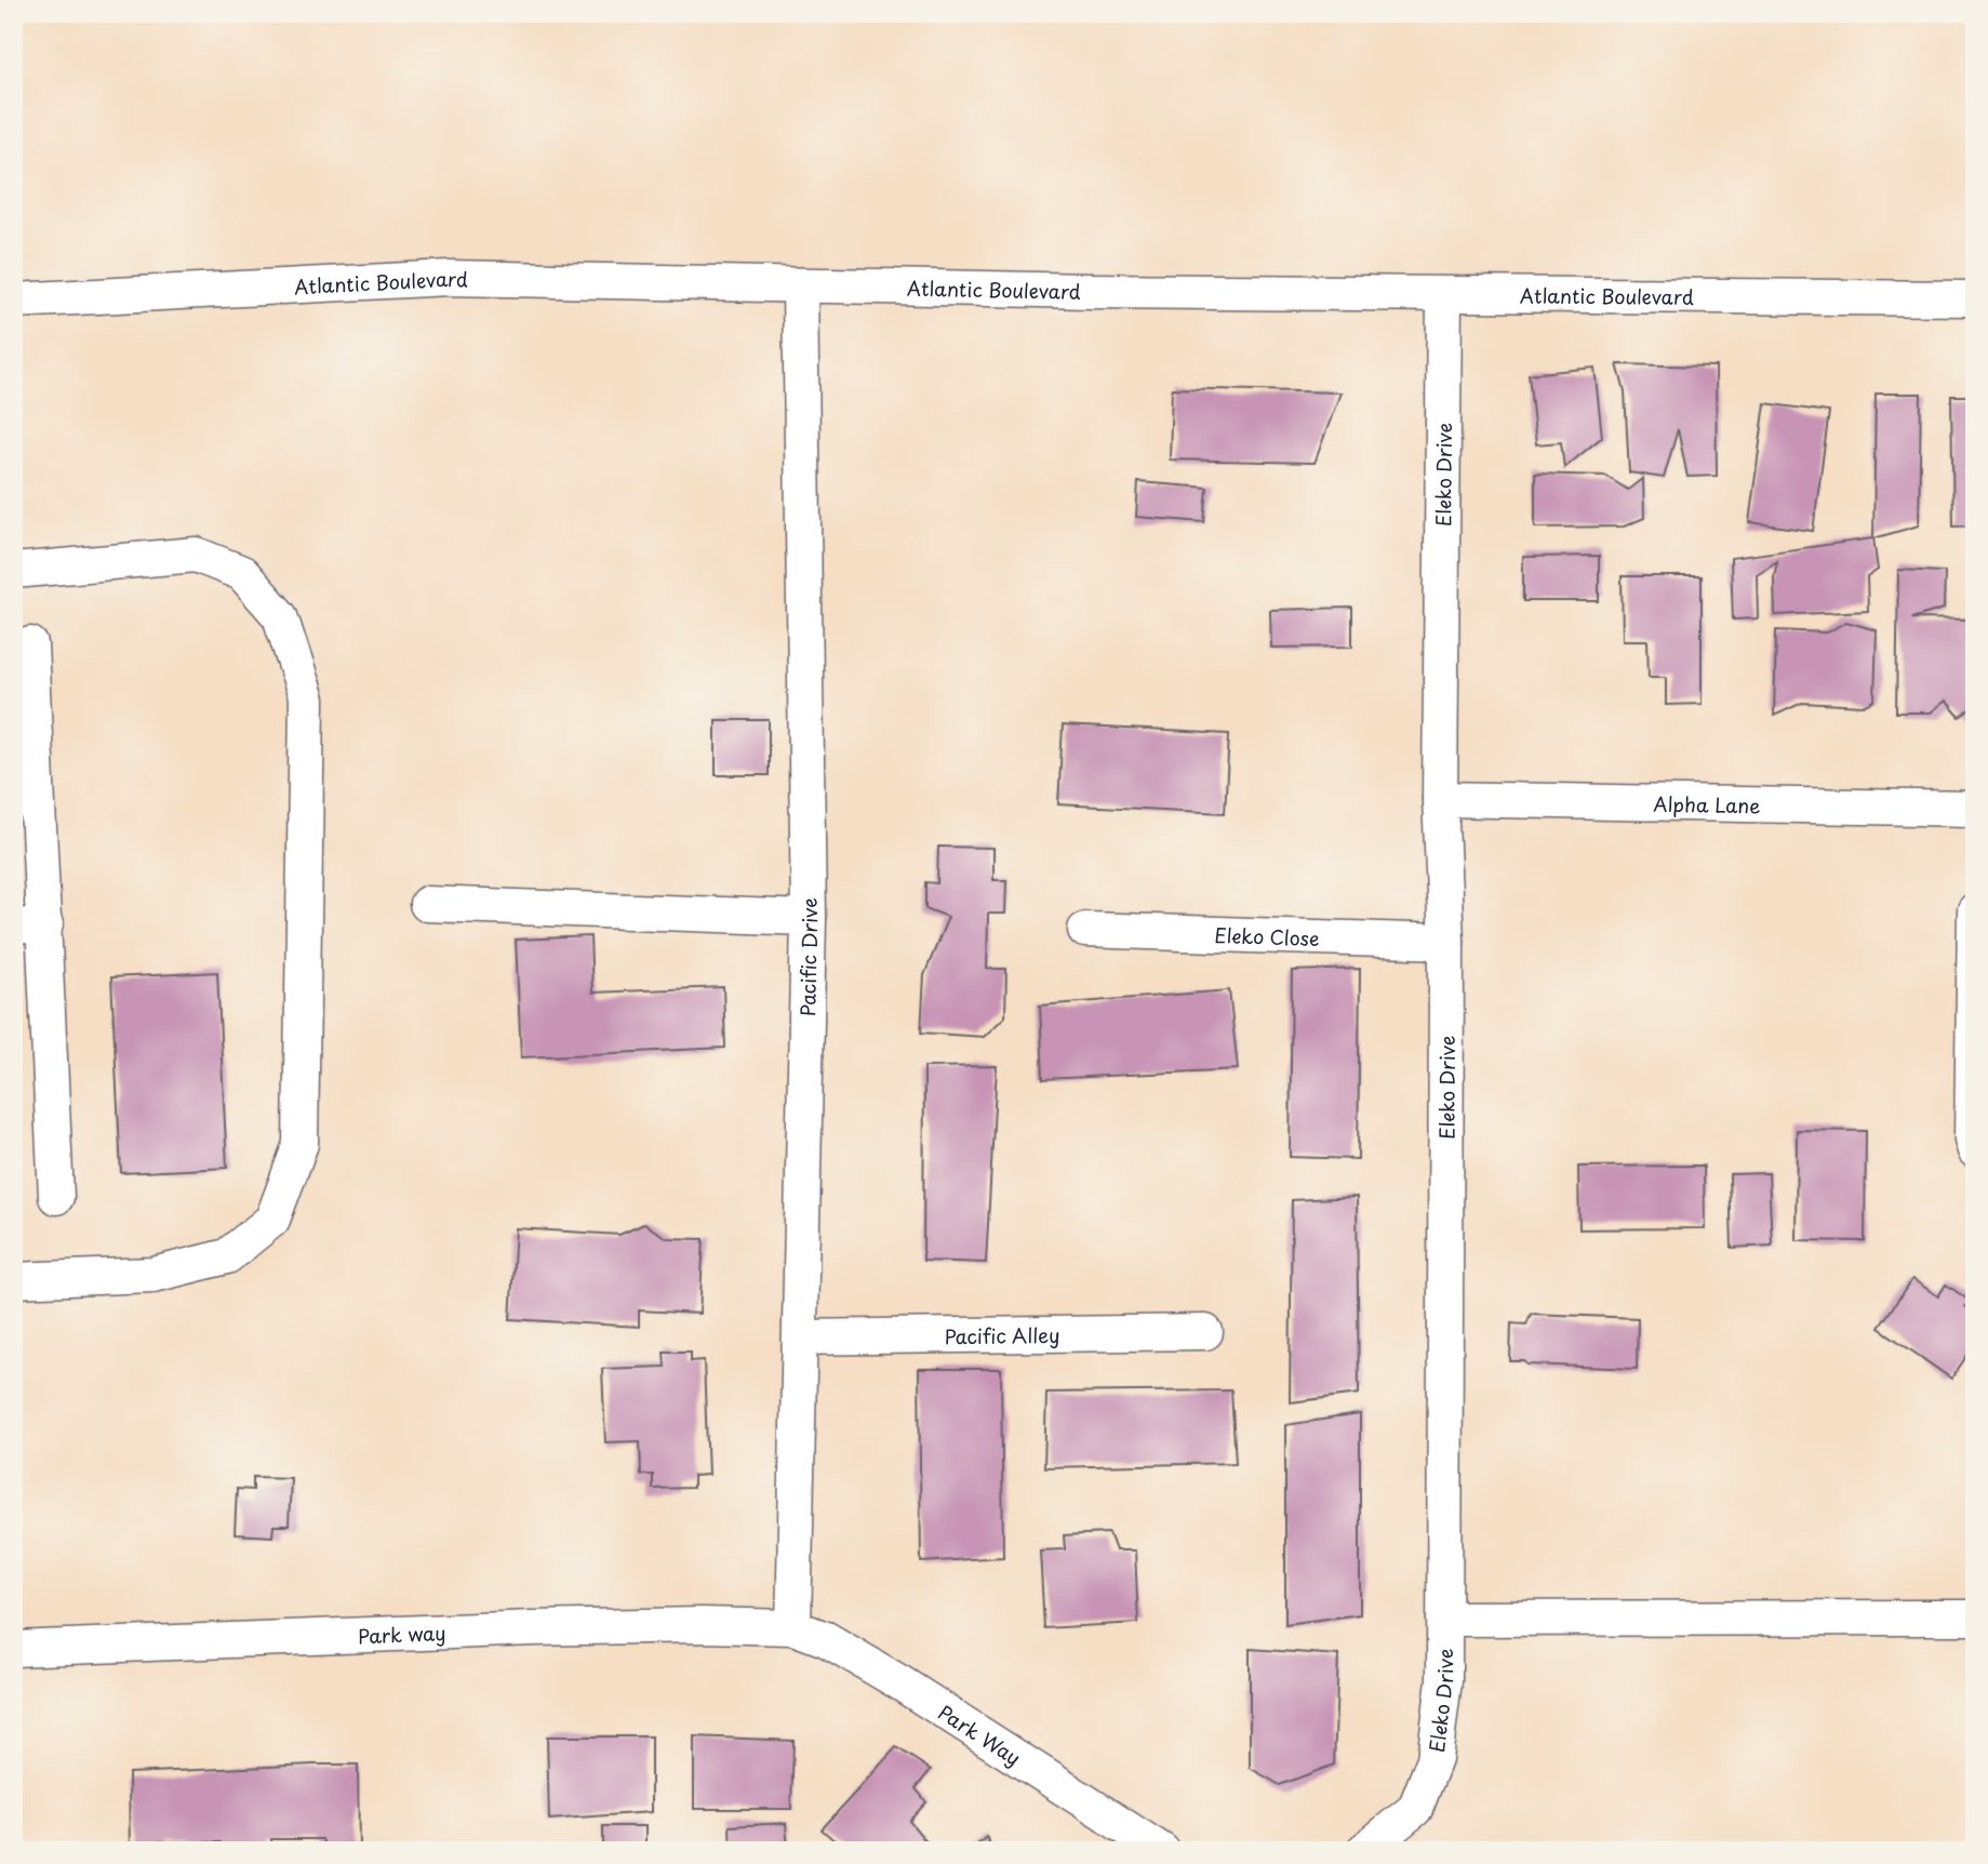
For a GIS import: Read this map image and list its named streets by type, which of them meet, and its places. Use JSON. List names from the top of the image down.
{
  "streets": {
    "street": [
      "Atlantic Boulevard",
      "Eleko Drive",
      "Alpha Lane",
      "Eleko Close",
      "Pacific Drive",
      "Pacific Alley",
      "Park way",
      "Park Way"
    ]
  },
  "crossings": [
    ["Atlantic Boulevard", "Eleko Drive"],
    ["Atlantic Boulevard", "Pacific Drive"],
    ["Eleko Drive", "Alpha Lane"],
    ["Eleko Drive", "Eleko Close"],
    ["Pacific Drive", "Pacific Alley"],
    ["Pacific Drive", "Park way"],
    ["Pacific Drive", "Park Way"],
    ["Park way", "Park Way"]
  ]
}
